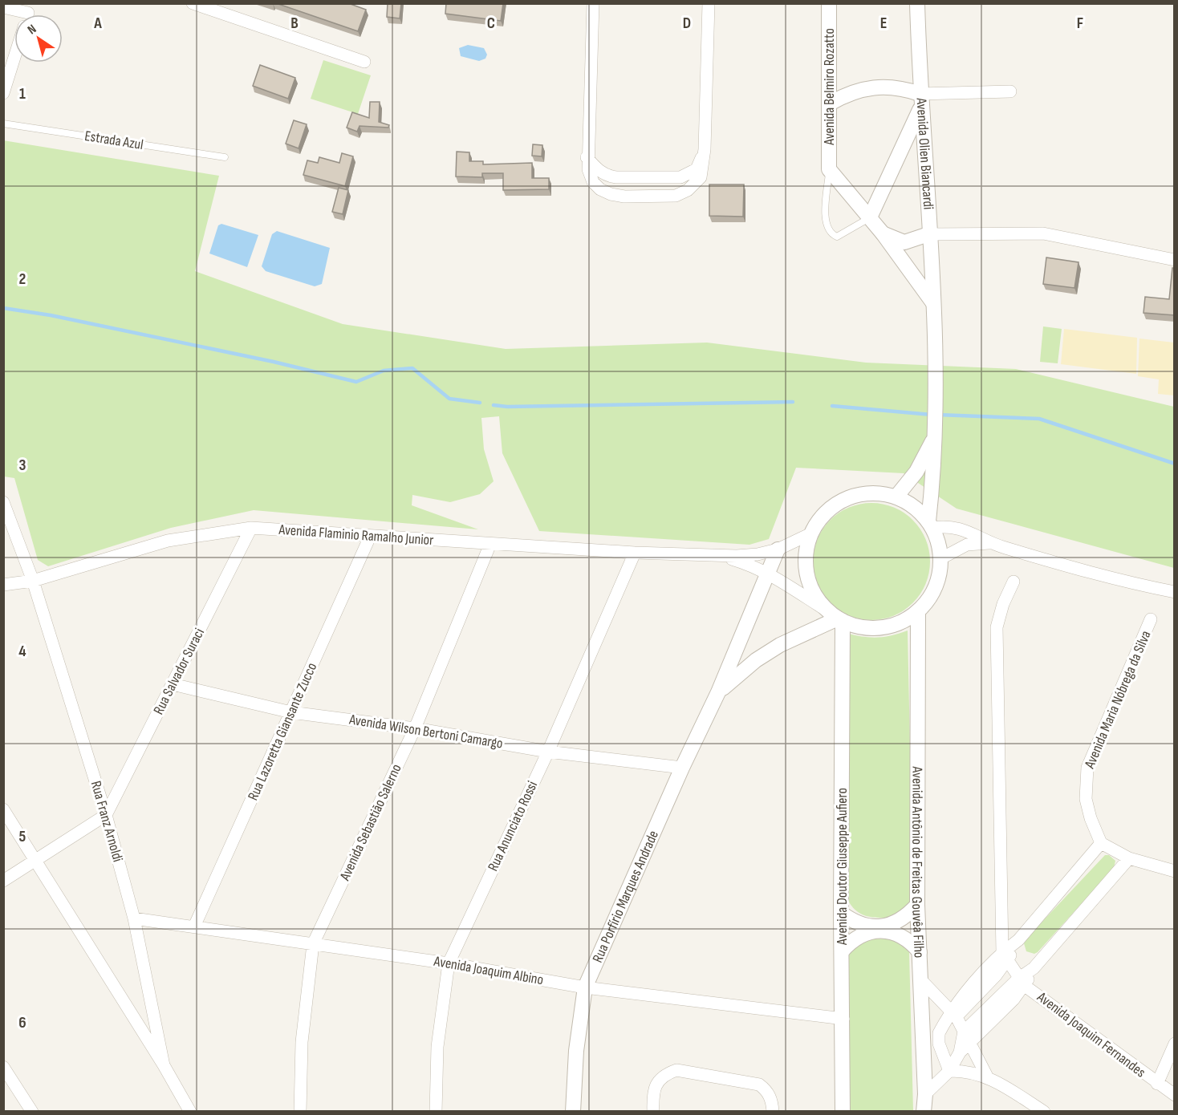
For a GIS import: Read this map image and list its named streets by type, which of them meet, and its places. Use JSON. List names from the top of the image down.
{
  "streets": {
    "street": [
      "Avenida Belmiro Rozatto",
      "Avenida Olien Biancardi",
      "Avenida Flaminio Ramalho Junior",
      "Rua Salvador Suraci",
      "Avenida Maria Nóbrega da Silva",
      "Rua Lazoretta Giansante Zucco",
      "Avenida Wilson Bertoni Camargo",
      "Rua Franz Arnoldi",
      "Avenida Sebastião Salerno",
      "Rua Anunciato Rossi",
      "Avenida Antônio de Freitas Gouvêa Filho",
      "Avenida Doutor Giuseppe Aufiero",
      "Rua Porfírio Marques Andrade",
      "Avenida Joaquim Albino",
      "Avenida Joaquim Fernandes"
    ],
    "lane": ["Estrada Azul"]
  },
  "crossings": [
    ["Avenida Olien Biancardi", "Avenida Flaminio Ramalho Junior"],
    ["Avenida Olien Biancardi", "Avenida Antônio de Freitas Gouvêa Filho"],
    ["Avenida Olien Biancardi", "Avenida Doutor Giuseppe Aufiero"],
    ["Avenida Olien Biancardi", "Rua Porfírio Marques Andrade"],
    ["Avenida Flaminio Ramalho Junior", "Rua Salvador Suraci"],
    ["Avenida Flaminio Ramalho Junior", "Rua Lazoretta Giansante Zucco"],
    ["Avenida Flaminio Ramalho Junior", "Rua Franz Arnoldi"],
    ["Avenida Flaminio Ramalho Junior", "Avenida Sebastião Salerno"],
    ["Avenida Flaminio Ramalho Junior", "Rua Anunciato Rossi"],
    ["Avenida Flaminio Ramalho Junior", "Avenida Antônio de Freitas Gouvêa Filho"],
    ["Avenida Flaminio Ramalho Junior", "Avenida Doutor Giuseppe Aufiero"],
    ["Avenida Flaminio Ramalho Junior", "Rua Porfírio Marques Andrade"],
    ["Rua Salvador Suraci", "Avenida Wilson Bertoni Camargo"],
    ["Rua Salvador Suraci", "Rua Franz Arnoldi"],
    ["Rua Lazoretta Giansante Zucco", "Avenida Wilson Bertoni Camargo"],
    ["Rua Lazoretta Giansante Zucco", "Avenida Joaquim Albino"],
    ["Avenida Wilson Bertoni Camargo", "Avenida Sebastião Salerno"],
    ["Avenida Wilson Bertoni Camargo", "Rua Anunciato Rossi"],
    ["Avenida Wilson Bertoni Camargo", "Rua Porfírio Marques Andrade"],
    ["Rua Franz Arnoldi", "Avenida Joaquim Albino"],
    ["Avenida Sebastião Salerno", "Avenida Joaquim Albino"],
    ["Rua Anunciato Rossi", "Avenida Joaquim Albino"],
    ["Avenida Antônio de Freitas Gouvêa Filho", "Avenida Doutor Giuseppe Aufiero"],
    ["Avenida Antônio de Freitas Gouvêa Filho", "Rua Porfírio Marques Andrade"],
    ["Avenida Doutor Giuseppe Aufiero", "Rua Porfírio Marques Andrade"],
    ["Avenida Doutor Giuseppe Aufiero", "Avenida Joaquim Albino"],
    ["Rua Porfírio Marques Andrade", "Avenida Joaquim Albino"]
  ],
  "north": "top left",
  "grid": {
    "columns": [
      "A",
      "B",
      "C",
      "D",
      "E",
      "F"
    ],
    "rows": [
      "1",
      "2",
      "3",
      "4",
      "5",
      "6"
    ]
  }
}
